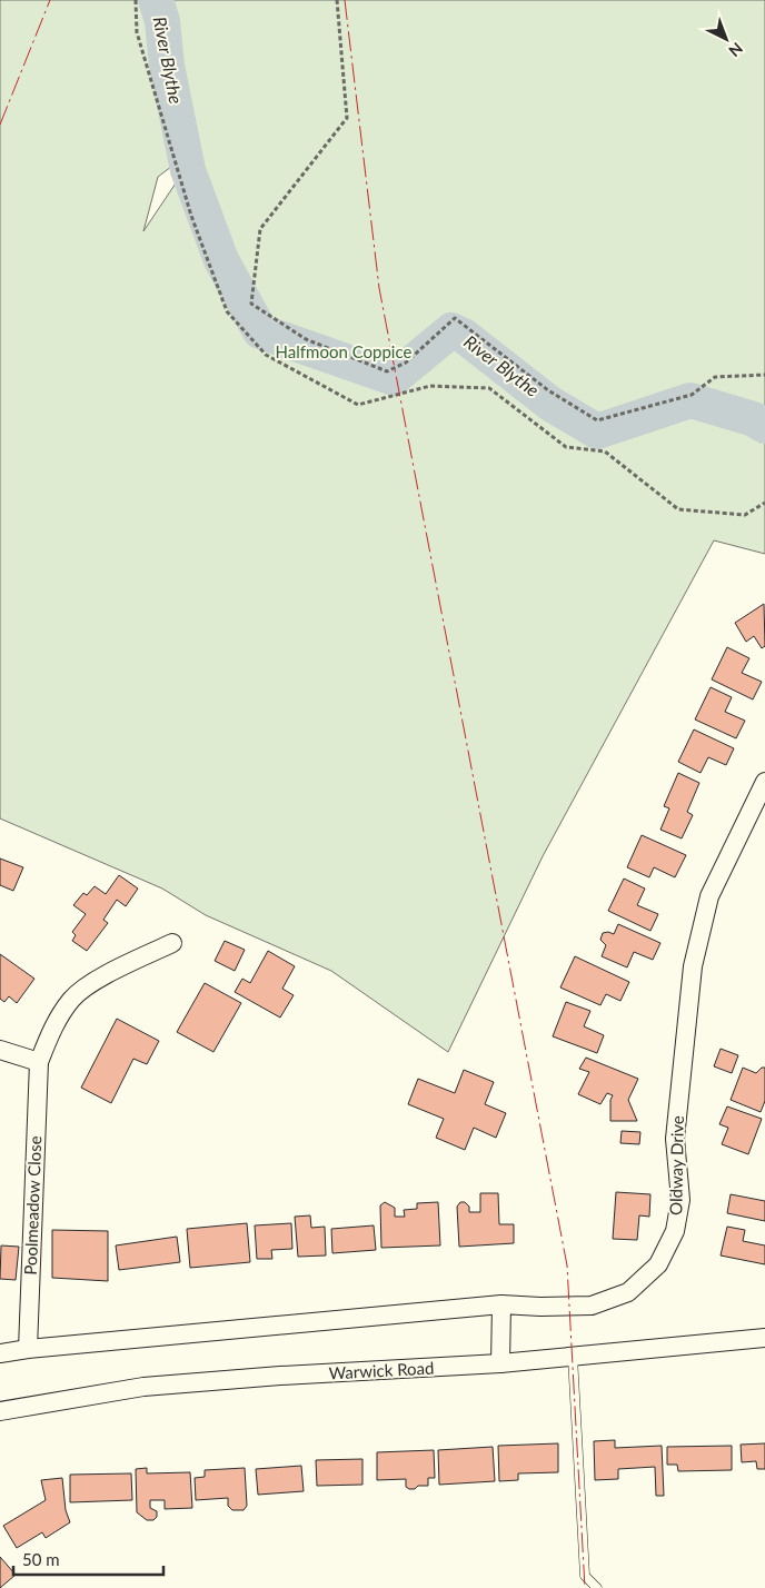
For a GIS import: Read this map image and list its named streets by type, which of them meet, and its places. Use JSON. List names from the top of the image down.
{
  "streets": {
    "street": ["Oldway Drive", "Poolmeadow Close", "Warwick Road"]
  },
  "water": ["River Blythe"],
  "parks": ["Halfmoon Coppice"],
  "scale_bar": "50 m",
  "north": "bottom right"
}
